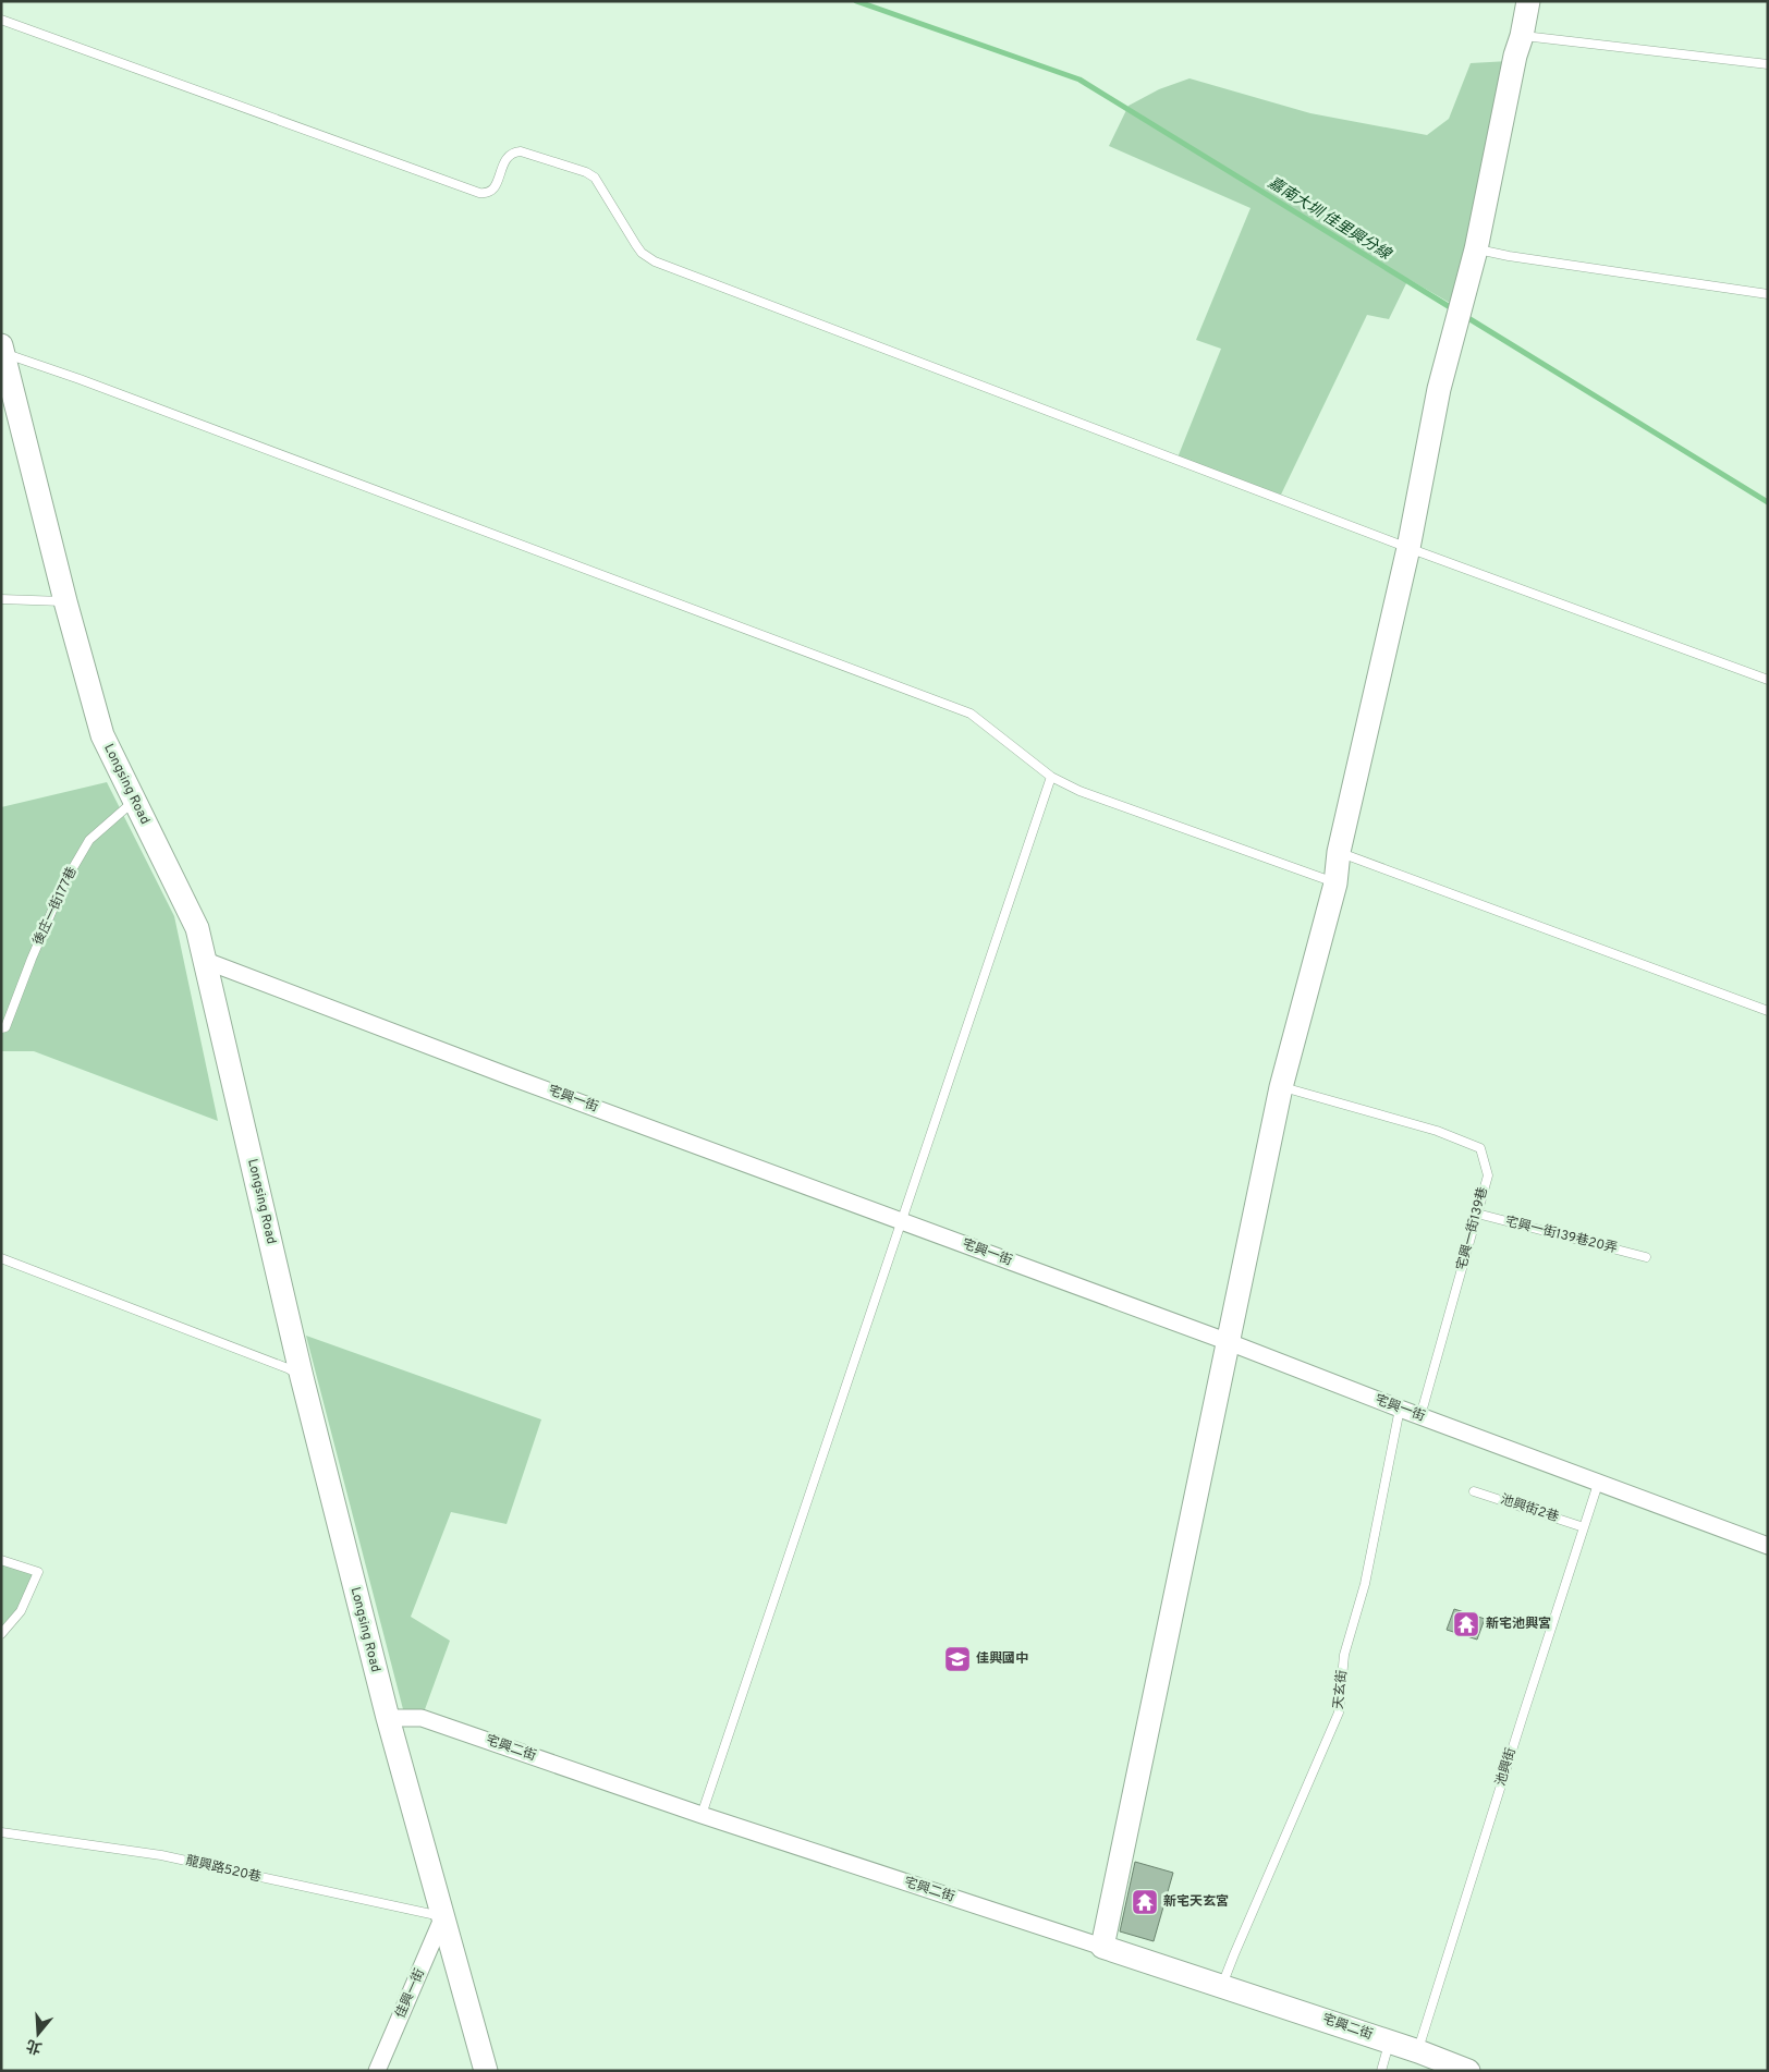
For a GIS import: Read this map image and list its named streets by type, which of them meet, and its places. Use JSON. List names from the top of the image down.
{
  "streets": {
    "street": [
      "Longsing Road",
      "宅興一街",
      "宅興二街",
      "佳興一街"
    ],
    "lane": [
      "後庄一街177巷",
      "宅興一街139巷",
      "宅興一街139巷20弄",
      "池興街2巷",
      "天玄街",
      "池興街",
      "龍興路520巷"
    ]
  },
  "crossings": [
    ["Longsing Road", "後庄一街177巷"],
    ["Longsing Road", "宅興一街"],
    ["Longsing Road", "宅興二街"],
    ["Longsing Road", "龍興路520巷"],
    ["Longsing Road", "佳興一街"],
    ["宅興一街", "宅興一街139巷"],
    ["宅興一街", "天玄街"],
    ["宅興一街", "池興街"],
    ["宅興一街139巷", "宅興一街139巷20弄"],
    ["池興街2巷", "池興街"],
    ["天玄街", "宅興二街"],
    ["宅興二街", "池興街"],
    ["龍興路520巷", "佳興一街"]
  ],
  "water": ["嘉南大圳 佳里興分線"],
  "places": {
    "temple": ["新宅池興宮", "新宅天玄宮"],
    "school or university": ["佳興國中"]
  },
  "north": "bottom"
}
